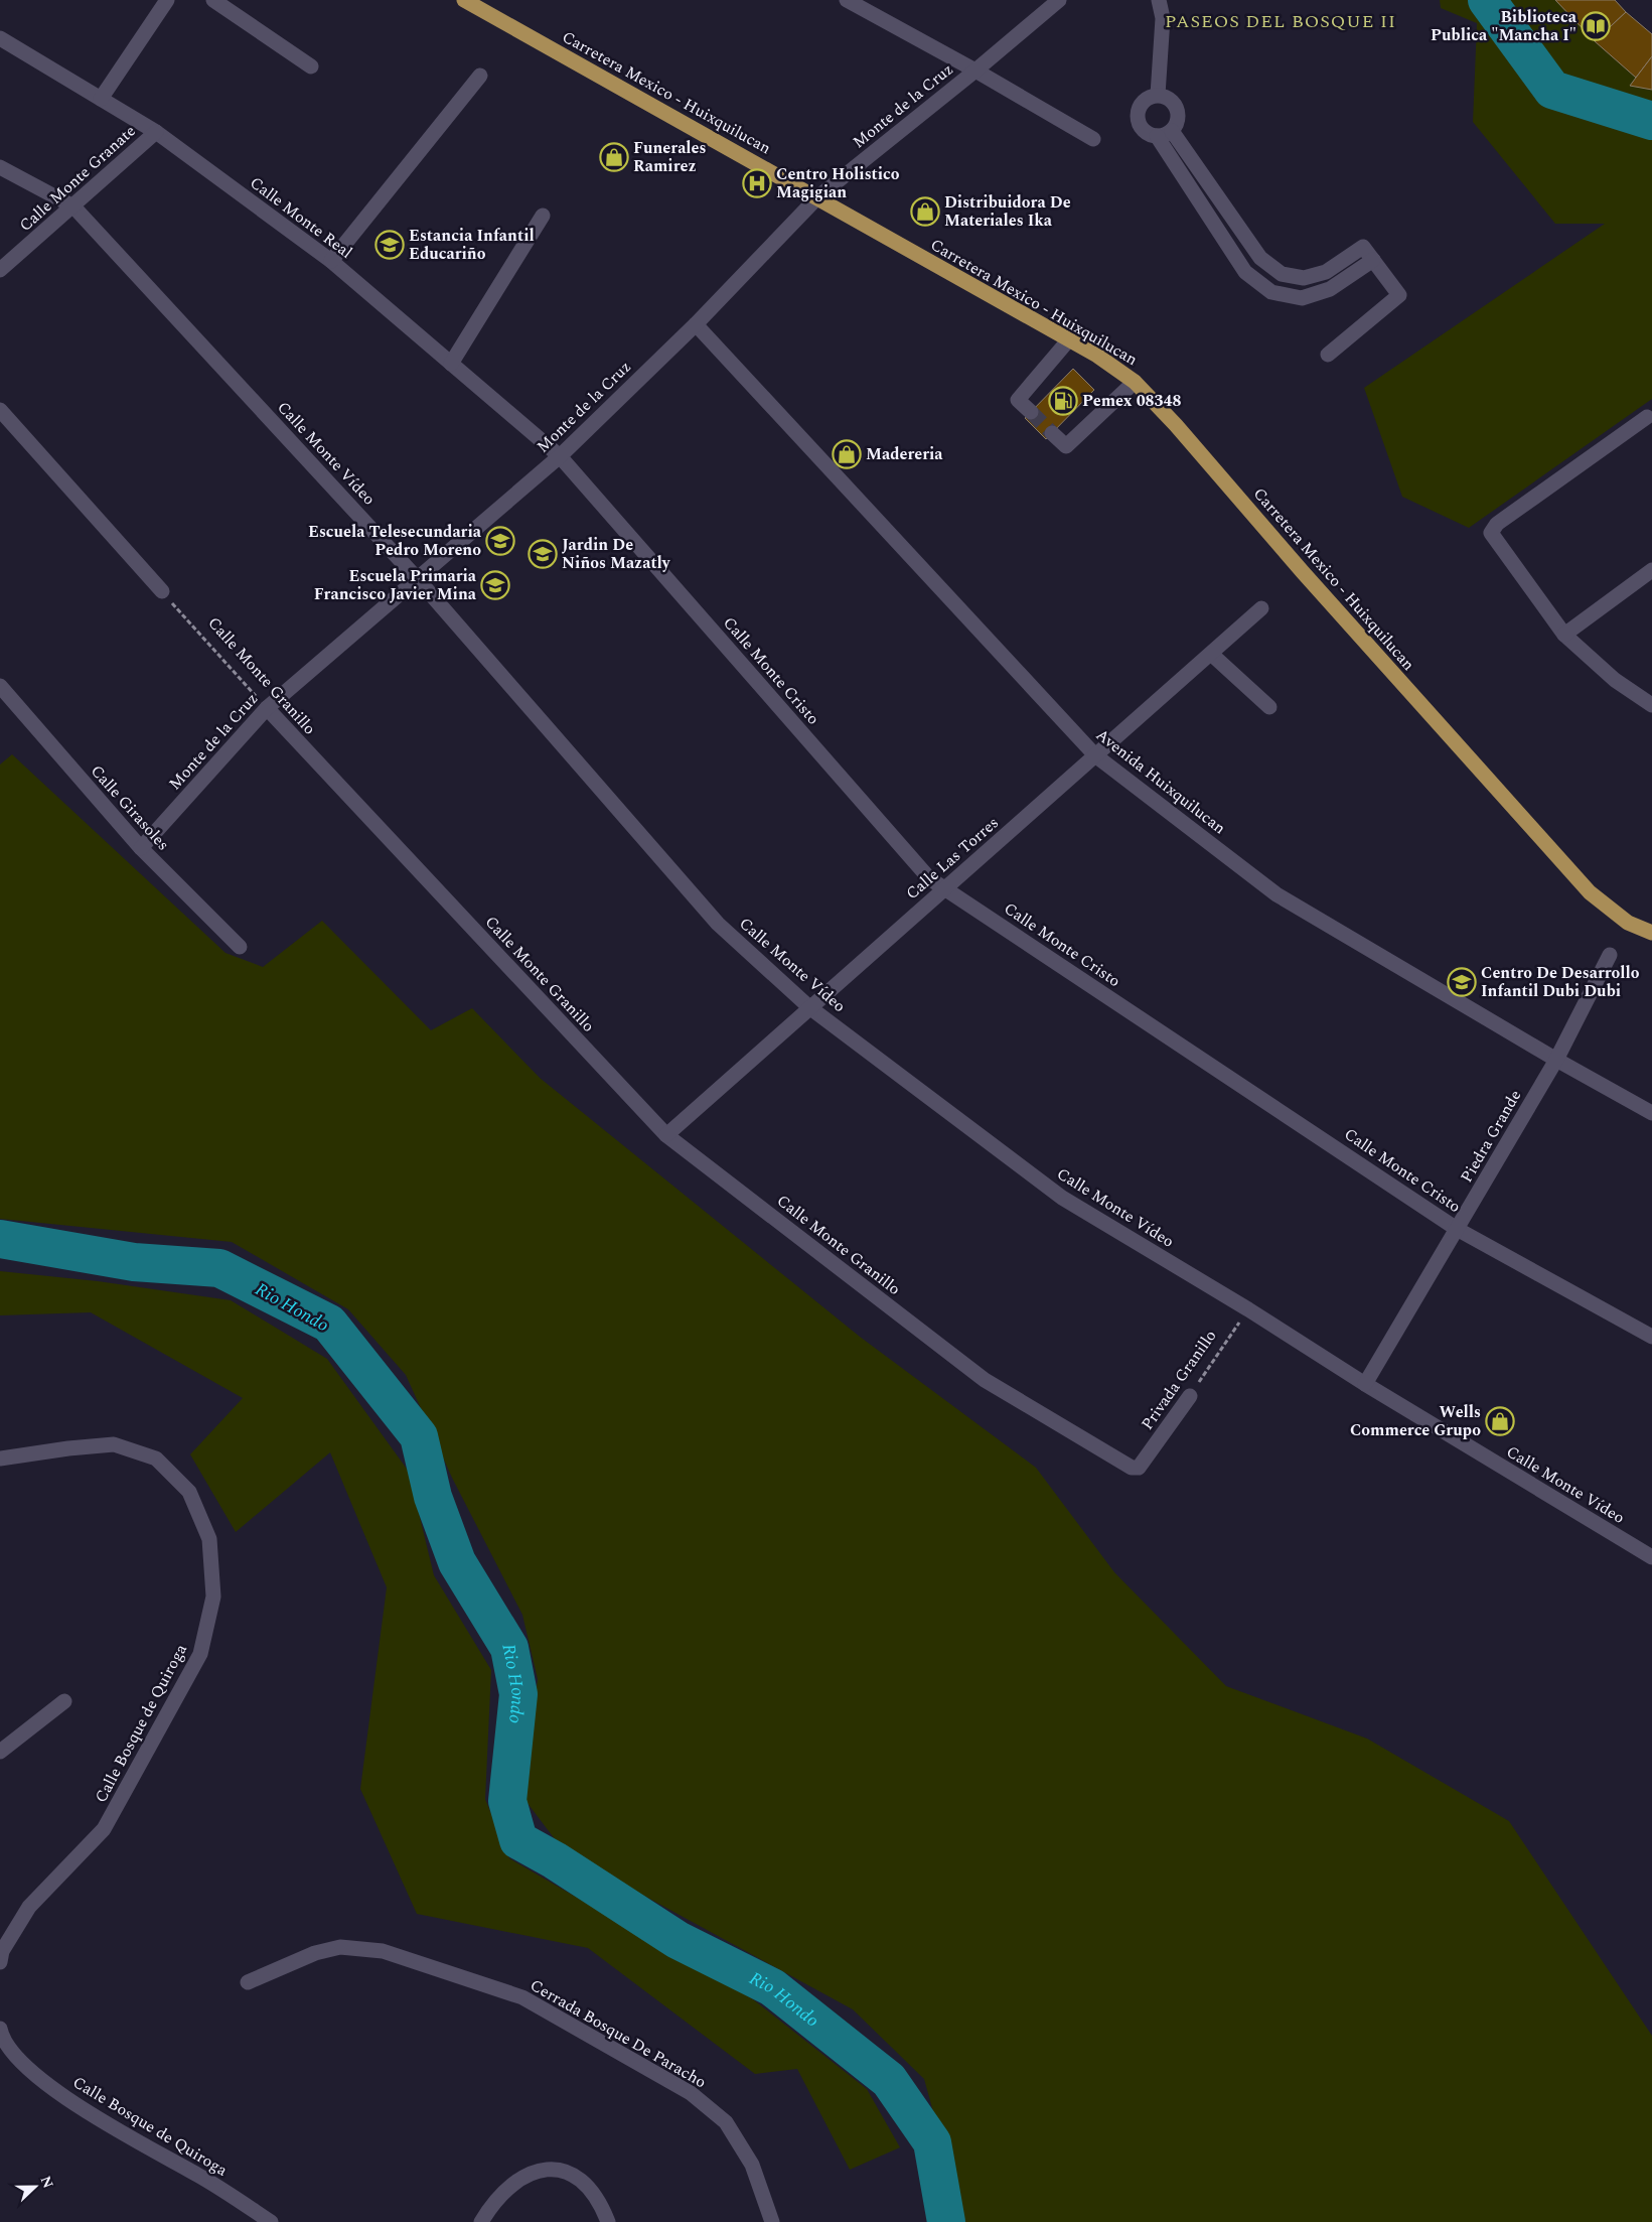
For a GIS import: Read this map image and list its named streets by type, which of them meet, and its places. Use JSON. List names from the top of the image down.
{
  "streets": {
    "main road": ["Carretera Mexico - Huixquilucan"],
    "street": [
      "Monte de la Cruz",
      "Calle Monte Granate",
      "Calle Monte Real",
      "Calle Monte Vídeo",
      "Calle Monte Cristo",
      "Calle Monte Granillo",
      "Avenida Huixquilucan",
      "Calle Girasoles",
      "Calle Las Torres",
      "Piedra Grande",
      "Privada Granillo",
      "Calle Bosque de Quiroga",
      "Cerrada Bosque De Paracho"
    ]
  },
  "crossings": [
    ["Carretera Mexico - Huixquilucan", "Monte de la Cruz"],
    ["Monte de la Cruz", "Calle Monte Real"],
    ["Monte de la Cruz", "Calle Monte Vídeo"],
    ["Monte de la Cruz", "Calle Monte Cristo"],
    ["Monte de la Cruz", "Calle Monte Granillo"],
    ["Monte de la Cruz", "Avenida Huixquilucan"],
    ["Monte de la Cruz", "Calle Girasoles"],
    ["Calle Monte Granate", "Calle Monte Real"],
    ["Calle Monte Granate", "Calle Monte Vídeo"],
    ["Calle Monte Real", "Calle Monte Cristo"],
    ["Calle Monte Vídeo", "Calle Las Torres"],
    ["Calle Monte Vídeo", "Piedra Grande"],
    ["Calle Monte Vídeo", "Privada Granillo"],
    ["Calle Monte Cristo", "Calle Las Torres"],
    ["Calle Monte Cristo", "Piedra Grande"],
    ["Calle Monte Granillo", "Calle Las Torres"],
    ["Calle Monte Granillo", "Privada Granillo"],
    ["Avenida Huixquilucan", "Calle Las Torres"],
    ["Avenida Huixquilucan", "Piedra Grande"]
  ],
  "districts": ["PASEOS DEL BOSQUE II"],
  "water": ["Rio Hondo"],
  "places": {
    "library": ["Biblioteca Publica \"Mancha I\""],
    "shop": [
      "Funerales Ramirez",
      "Distribuidora De Materiales Ika",
      "Madereria",
      "Wells Commerce Grupo"
    ],
    "hospital": ["Centro Holistico Magigian"],
    "school or university": [
      "Estancia Infantil Educariño",
      "Escuela Telesecundaria Pedro Moreno",
      "Jardin De Niños Mazatly",
      "Escuela Primaria Francisco Javier Mina",
      "Centro De Desarrollo Infantil Dubi Dubi"
    ],
    "fuel station": ["Pemex 08348"]
  },
  "north": "right"
}
